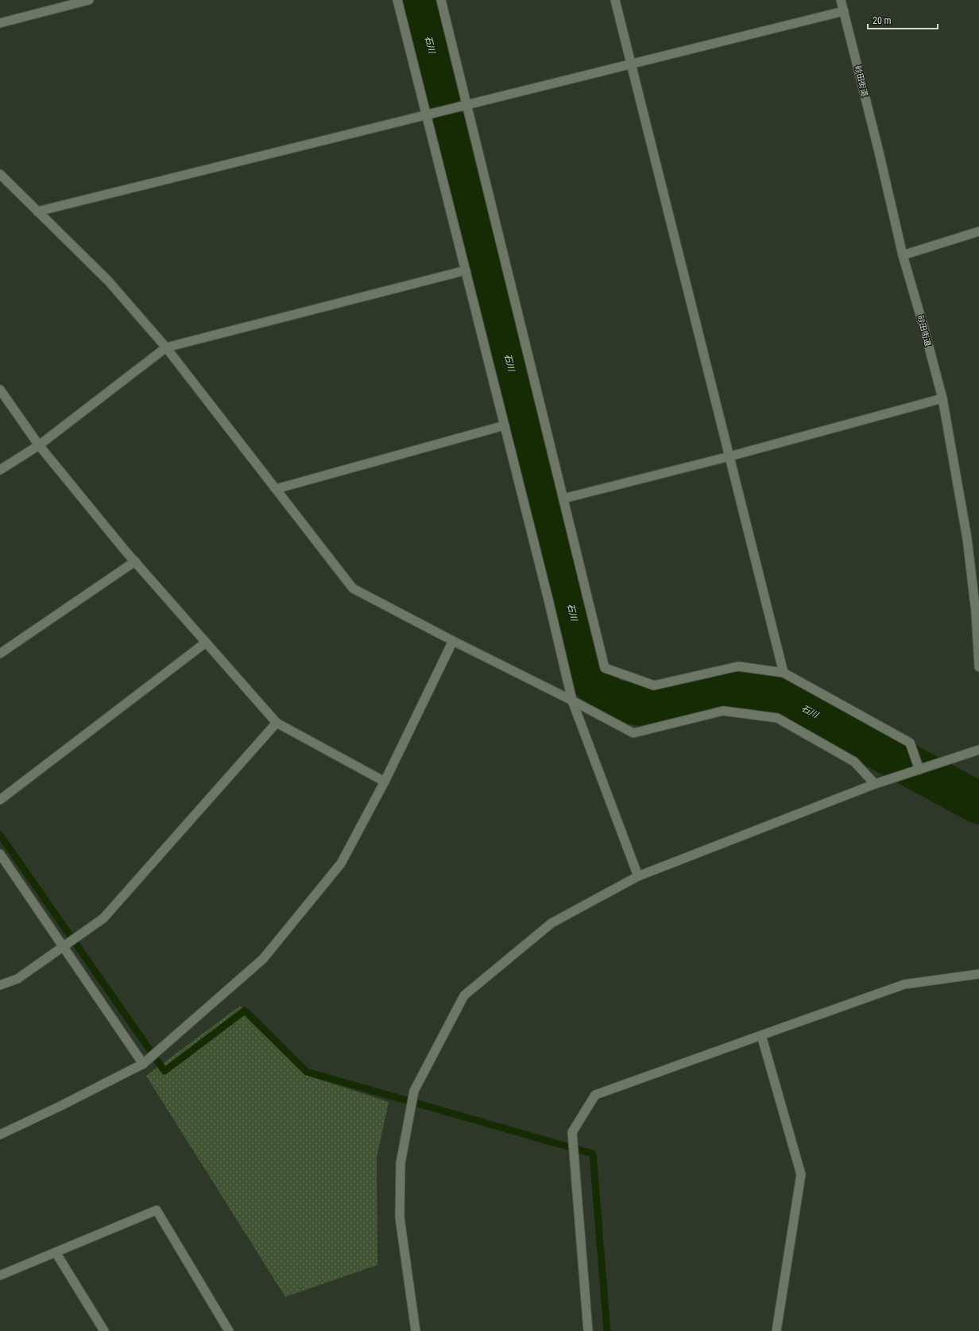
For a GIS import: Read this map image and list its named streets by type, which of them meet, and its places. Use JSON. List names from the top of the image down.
{
  "streets": {
    "street": ["砂田街道"]
  },
  "water": ["石川"],
  "scale_bar": "20 m"
}
